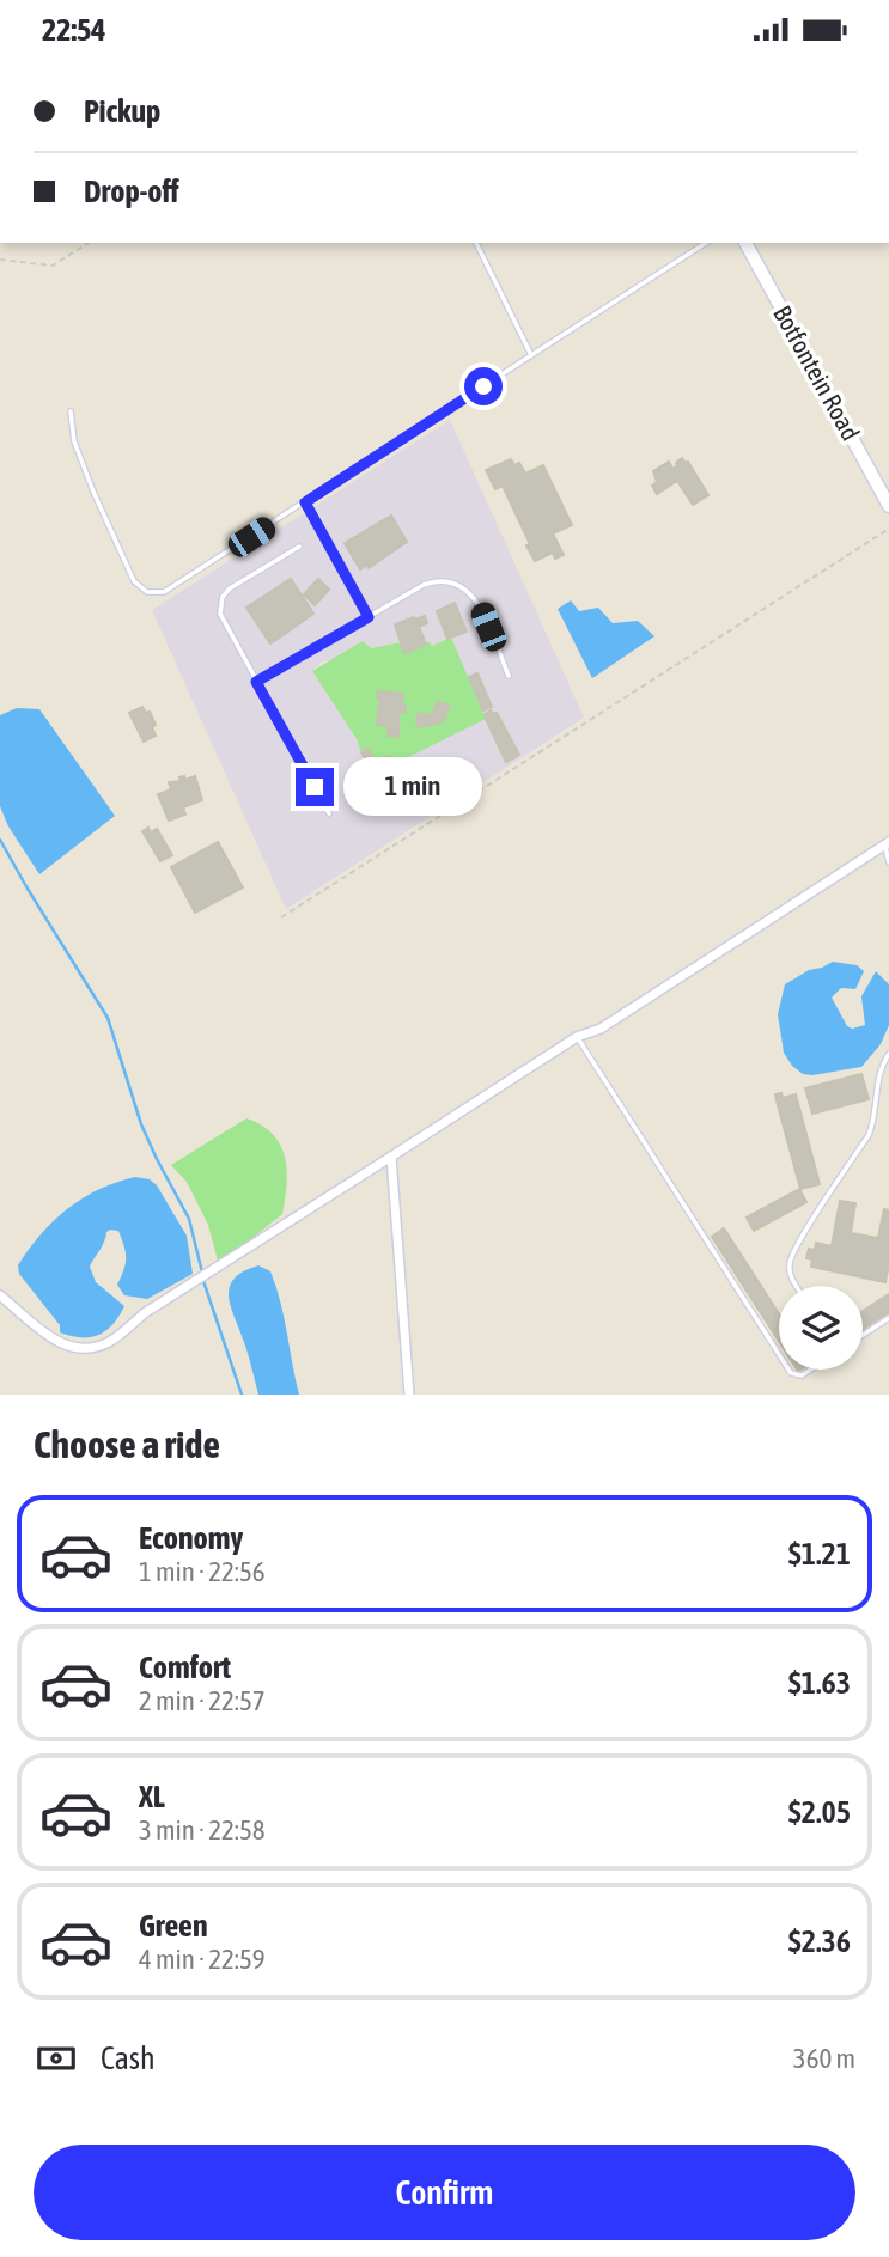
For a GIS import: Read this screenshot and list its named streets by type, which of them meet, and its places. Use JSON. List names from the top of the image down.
{
  "streets": {
    "main road": ["Botfontein Road"]
  },
  "page": {
    "status": "22:54",
    "banner": ["Pickup", "Drop-off"],
    "bubble": "1 min",
    "heading": "Choose a ride",
    "list": [
      {
        "name": "Economy",
        "note": "1 min · 22:56",
        "value": "$1.21"
      },
      {
        "name": "Comfort",
        "note": "2 min · 22:57",
        "value": "$1.63"
      },
      {
        "name": "XL",
        "note": "3 min · 22:58",
        "value": "$2.05"
      },
      {
        "name": "Green",
        "note": "4 min · 22:59",
        "value": "$2.36"
      }
    ],
    "pay": ["Cash", "360 m"],
    "buttons": "Confirm"
  }
}
